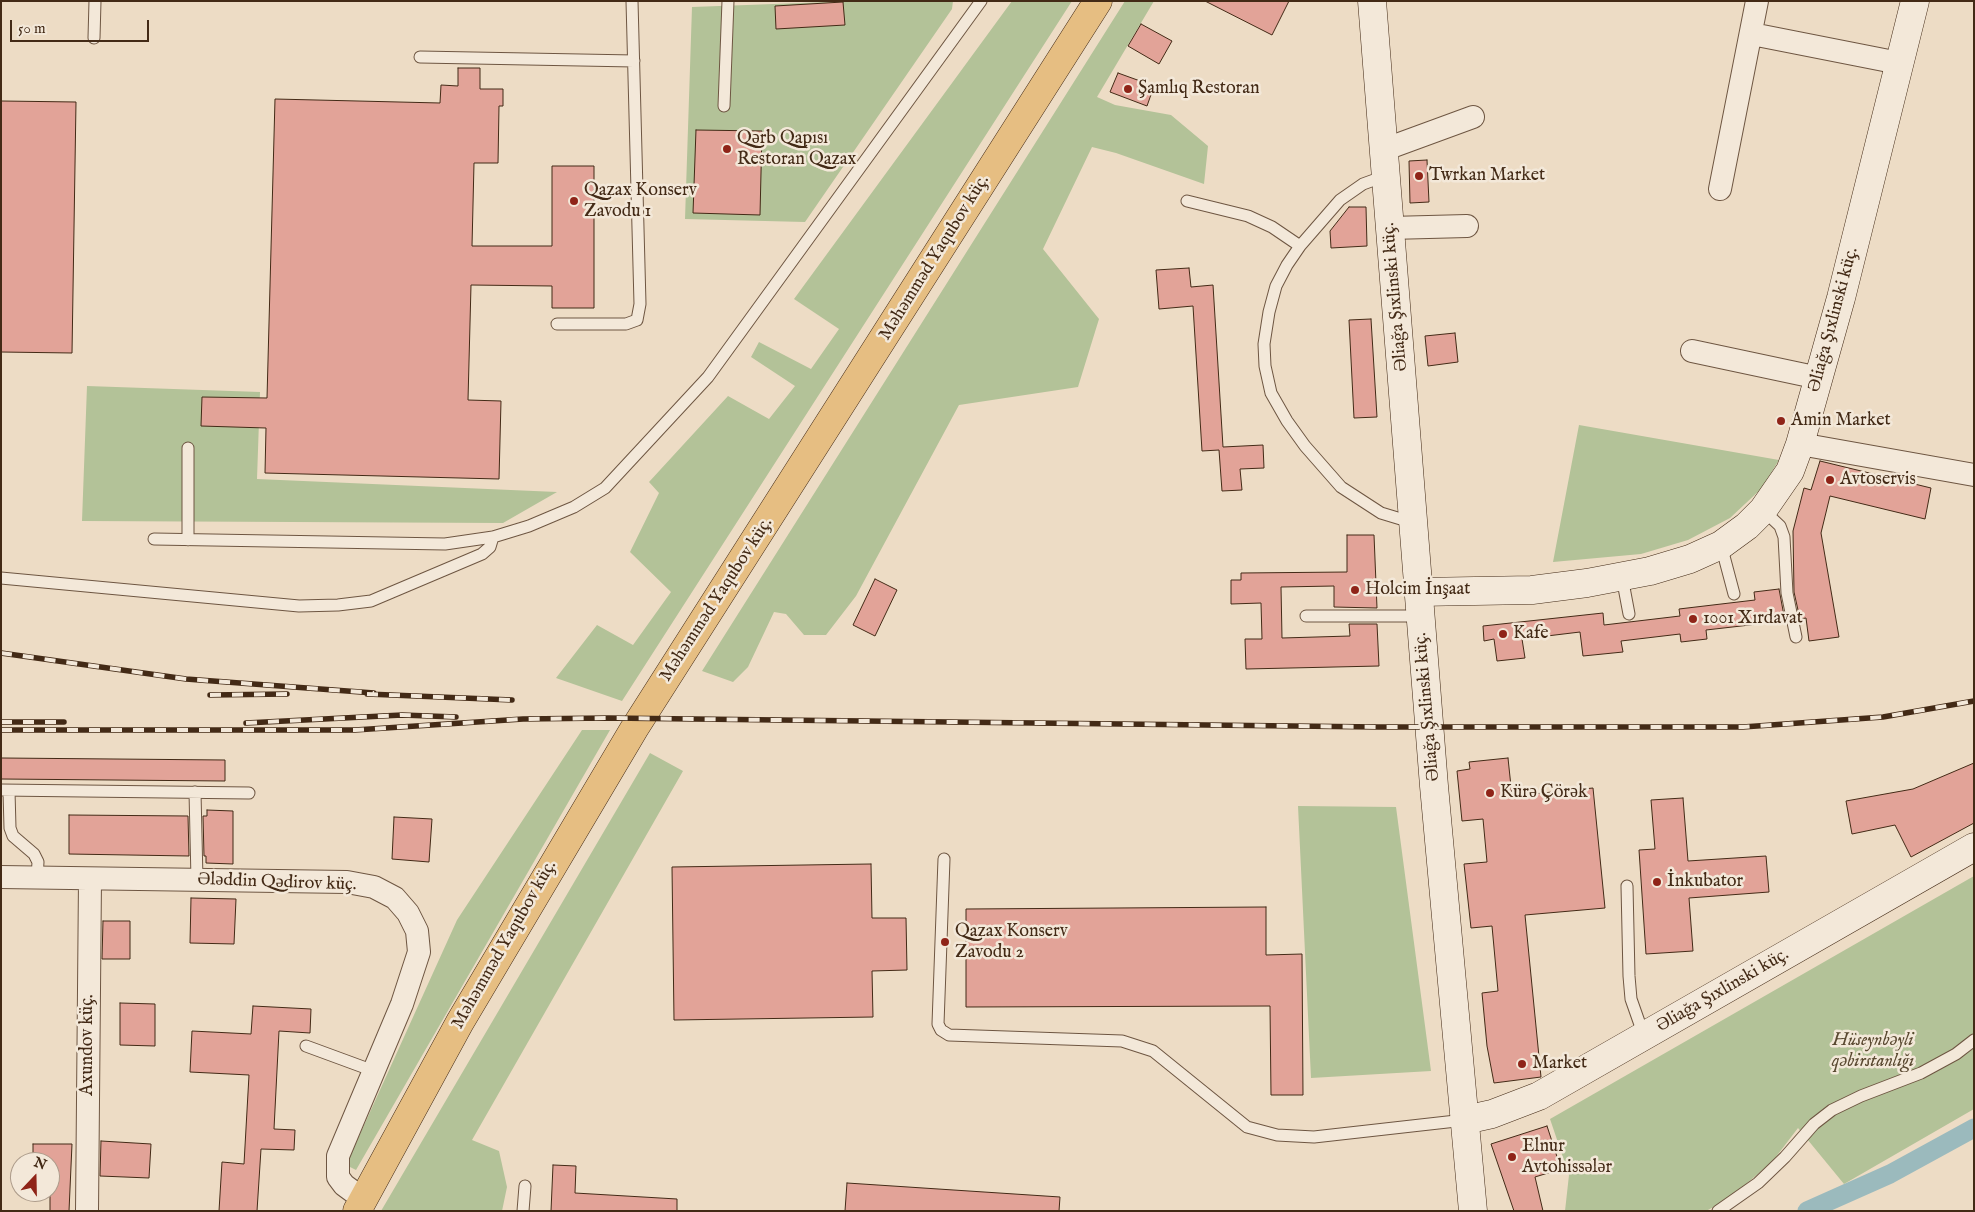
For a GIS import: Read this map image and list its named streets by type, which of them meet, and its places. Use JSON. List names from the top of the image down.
{
  "streets": {
    "main road": ["Məhəmməd Yaqubov küç."],
    "street": ["Əliağa Şıxlinski küç.", "Ələddin Qədirov küç.", "Axundov küç."]
  },
  "crossings": [
    ["Məhəmməd Yaqubov küç.", "Ələddin Qədirov küç."],
    ["Ələddin Qədirov küç.", "Axundov küç."]
  ],
  "parks": ["Hüseynbəyli qəbirstanlığı"],
  "places": [
    "Şamlıq Restoran",
    "Qərb Qapısı Restoran Qazax",
    "Twrkan Market",
    "Qazax Konserv Zavodu 1",
    "Amin Market",
    "Avtoservis",
    "Holcim İnşaat",
    "1001 Xırdavat",
    "Kafe",
    "Kürə Çörək",
    "İnkubator",
    "Qazax Konserv Zavodu 2",
    "Market",
    "Elnur Avtohissələr"
  ],
  "scale_bar": "50 m",
  "north": "top"
}
